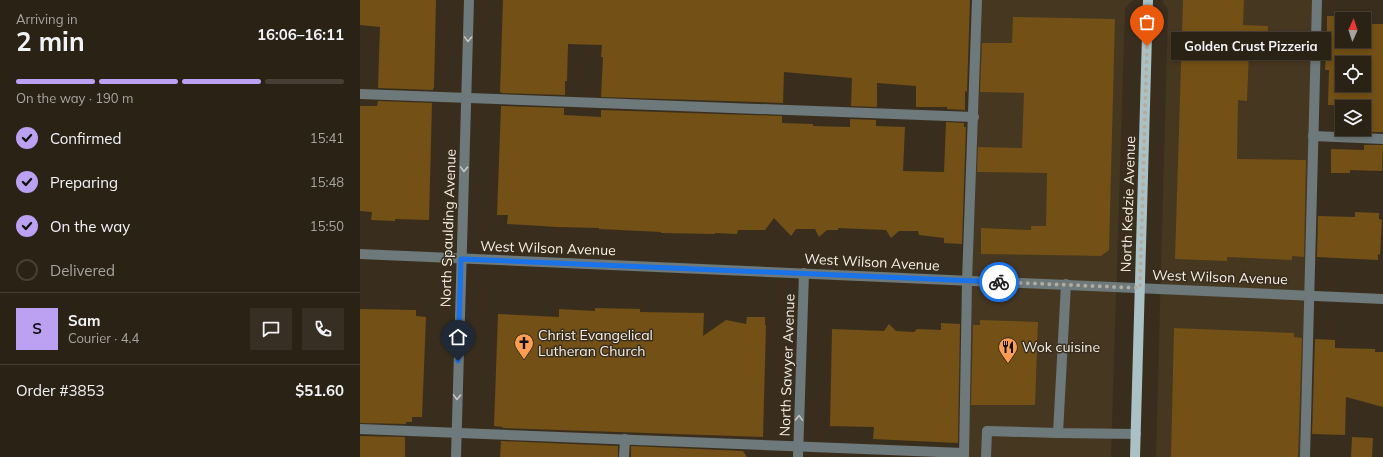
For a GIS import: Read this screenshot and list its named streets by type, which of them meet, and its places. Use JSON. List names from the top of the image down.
{
  "streets": {
    "main road": ["North Kedzie Avenue"],
    "street": ["North Spaulding Avenue", "West Wilson Avenue", "North Sawyer Avenue"]
  },
  "crossings": [
    ["North Kedzie Avenue", "West Wilson Avenue"],
    ["North Spaulding Avenue", "West Wilson Avenue"],
    ["West Wilson Avenue", "North Sawyer Avenue"]
  ],
  "one_way": ["North Spaulding Avenue", "North Sawyer Avenue"],
  "places": {
    "other": ["Golden Crust Pizzeria"],
    "church": ["Christ Evangelical Lutheran Church"],
    "restaurant": ["Wok cuisine"]
  },
  "north": "top",
  "page": {
    "heading": ["2 min", "Arriving in", "16:06–16:11"],
    "panel": [
      "Sam",
      "Courier · 4.4",
      "Order #3853",
      "$51.60"
    ],
    "bubble": "Golden Crust Pizzeria",
    "bar": "On the way · 190 m",
    "list": [
      ["Confirmed", "15:41"],
      ["Preparing", "15:48"],
      ["On the way", "15:50"],
      "Delivered"
    ],
    "round": "S"
  }
}
